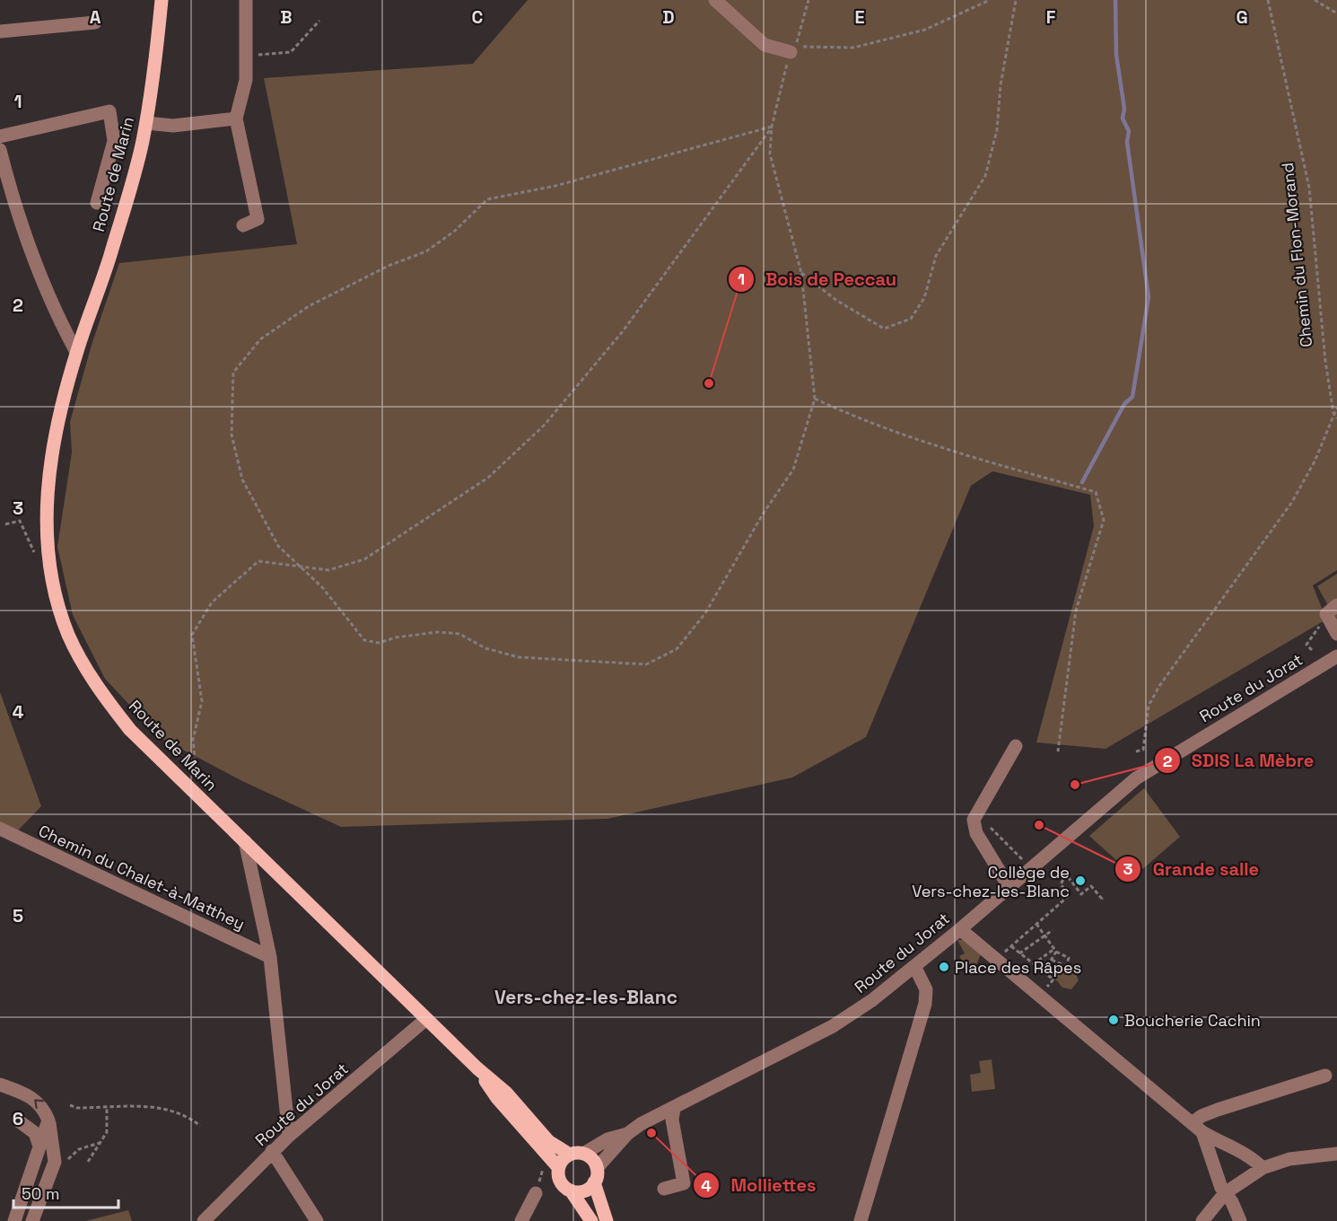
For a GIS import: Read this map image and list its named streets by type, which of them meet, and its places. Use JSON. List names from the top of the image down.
{
  "streets": {
    "main road": ["Route de Marin"],
    "street": ["Route du Jorat", "Chemin du Chalet-à-Matthey"],
    "path": ["Chemin du Flon-Morand"]
  },
  "crossings": [
    ["Route de Marin", "Route du Jorat"]
  ],
  "districts": ["Vers-chez-les-Blanc"],
  "places": [
    "Bois de Peccau",
    "SDIS La Mèbre",
    "Grande salle",
    "Collège de Vers-chez-les-Blanc",
    "Place des Râpes",
    "Boucherie Cachin",
    "Molliettes"
  ],
  "scale_bar": "50 m",
  "grid": {
    "columns": [
      "A",
      "B",
      "C",
      "D",
      "E",
      "F",
      "G"
    ],
    "rows": [
      "1",
      "2",
      "3",
      "4",
      "5",
      "6"
    ]
  }
}
